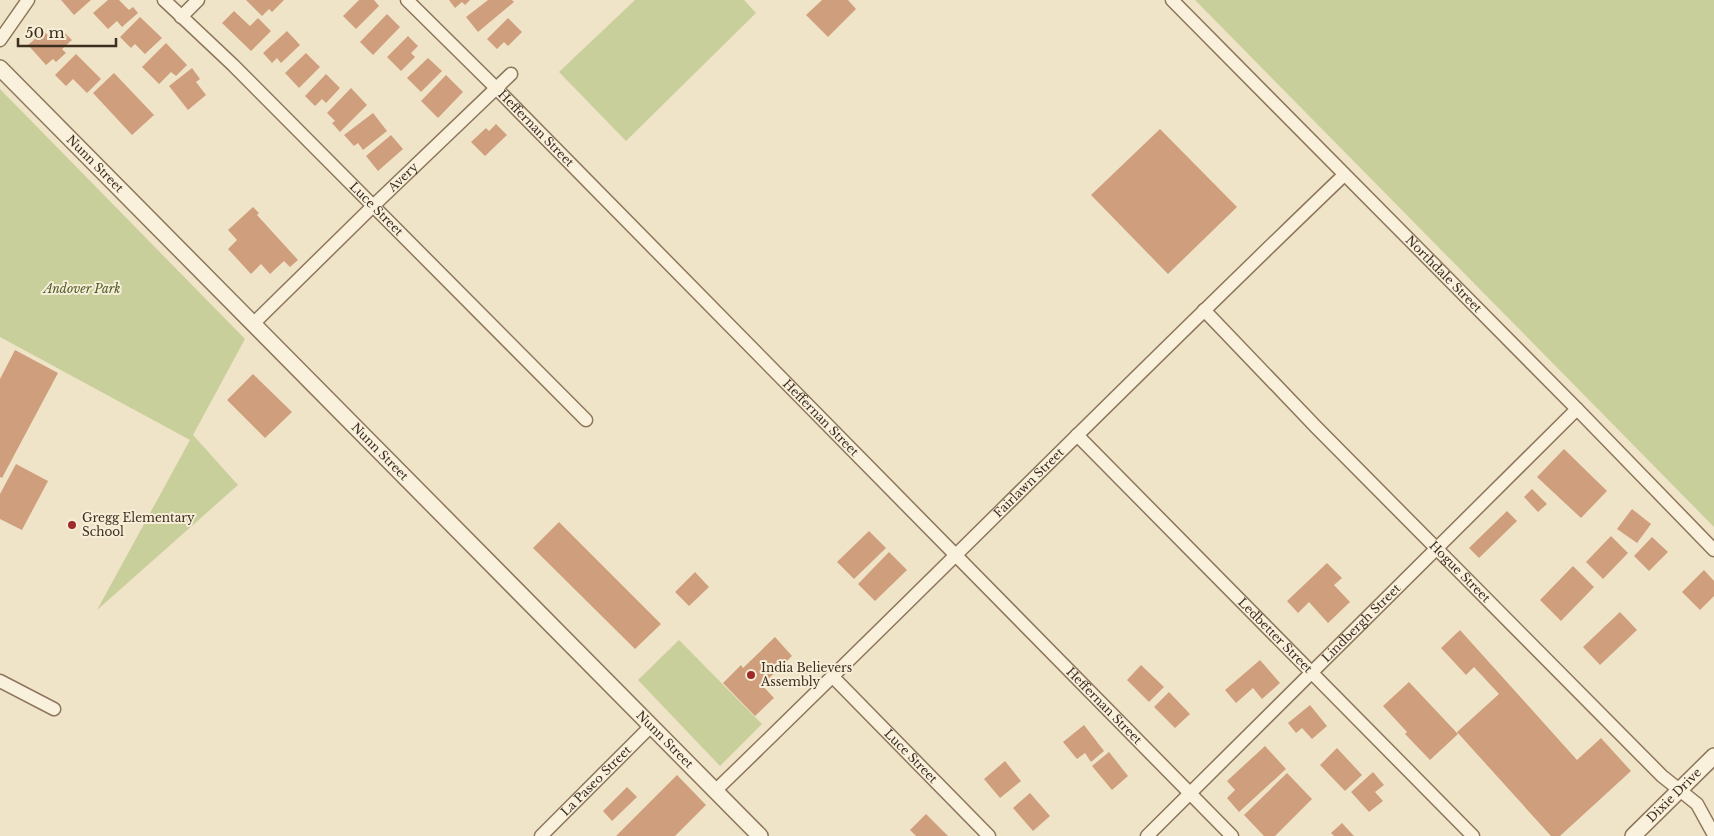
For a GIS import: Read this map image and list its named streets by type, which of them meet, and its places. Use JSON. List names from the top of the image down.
{
  "streets": {
    "street": [
      "Heffernan Street",
      "Nunn Street",
      "Avery",
      "Luce Street",
      "Northdale Street",
      "Fairlawn Street",
      "Hogue Street",
      "Lindbergh Street",
      "Ledbetter Street",
      "La Paseo Street",
      "Dixie Drive"
    ]
  },
  "crossings": [
    ["Heffernan Street", "Avery"],
    ["Heffernan Street", "Fairlawn Street"],
    ["Heffernan Street", "Lindbergh Street"],
    ["Nunn Street", "Avery"],
    ["Nunn Street", "Fairlawn Street"],
    ["Nunn Street", "La Paseo Street"],
    ["Avery", "Luce Street"],
    ["Luce Street", "Fairlawn Street"],
    ["Northdale Street", "Fairlawn Street"],
    ["Northdale Street", "Lindbergh Street"],
    ["Fairlawn Street", "Hogue Street"],
    ["Fairlawn Street", "Ledbetter Street"],
    ["Hogue Street", "Lindbergh Street"],
    ["Hogue Street", "Dixie Drive"],
    ["Lindbergh Street", "Ledbetter Street"]
  ],
  "parks": ["Andover Park"],
  "places": ["Gregg Elementary School", "India Believers Assembly"],
  "scale_bar": "50 m"
}
